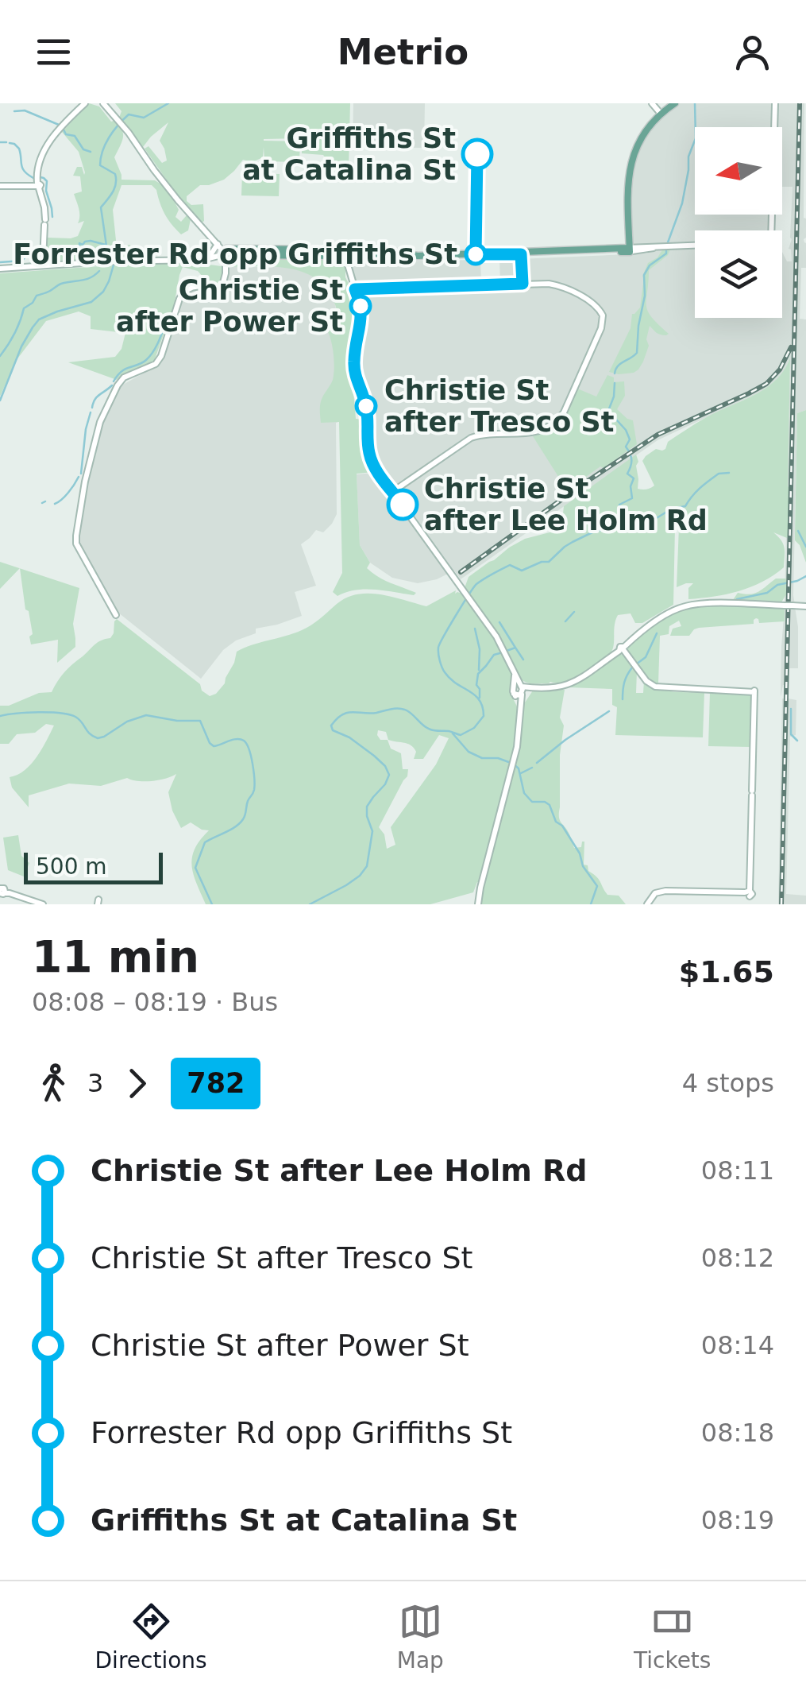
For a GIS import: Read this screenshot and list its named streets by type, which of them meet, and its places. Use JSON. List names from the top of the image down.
{
  "places": [
    "Griffiths St at Catalina St",
    "Forrester Rd opp Griffiths St",
    "Christie St after Power St",
    "Christie St after Tresco St",
    "Christie St after Lee Holm Rd"
  ],
  "lines": ["bus line 782"],
  "scale_bar": "500 m",
  "north": "left",
  "page": {
    "header": "Metrio",
    "scale": "500 m",
    "heading": ["11 min", "08:08 – 08:19 · Bus", "$1.65"],
    "legs": ["3", "782", "4 stops"],
    "list": [
      {
        "name": "Christie St after Lee Holm Rd",
        "value": "08:11"
      },
      {
        "name": "Christie St after Tresco St",
        "value": "08:12"
      },
      {
        "name": "Christie St after Power St",
        "value": "08:14"
      },
      {
        "name": "Forrester Rd opp Griffiths St",
        "value": "08:18"
      },
      {
        "name": "Griffiths St at Catalina St",
        "value": "08:19"
      }
    ],
    "tabs": ["Directions", "Map", "Tickets"]
  }
}
